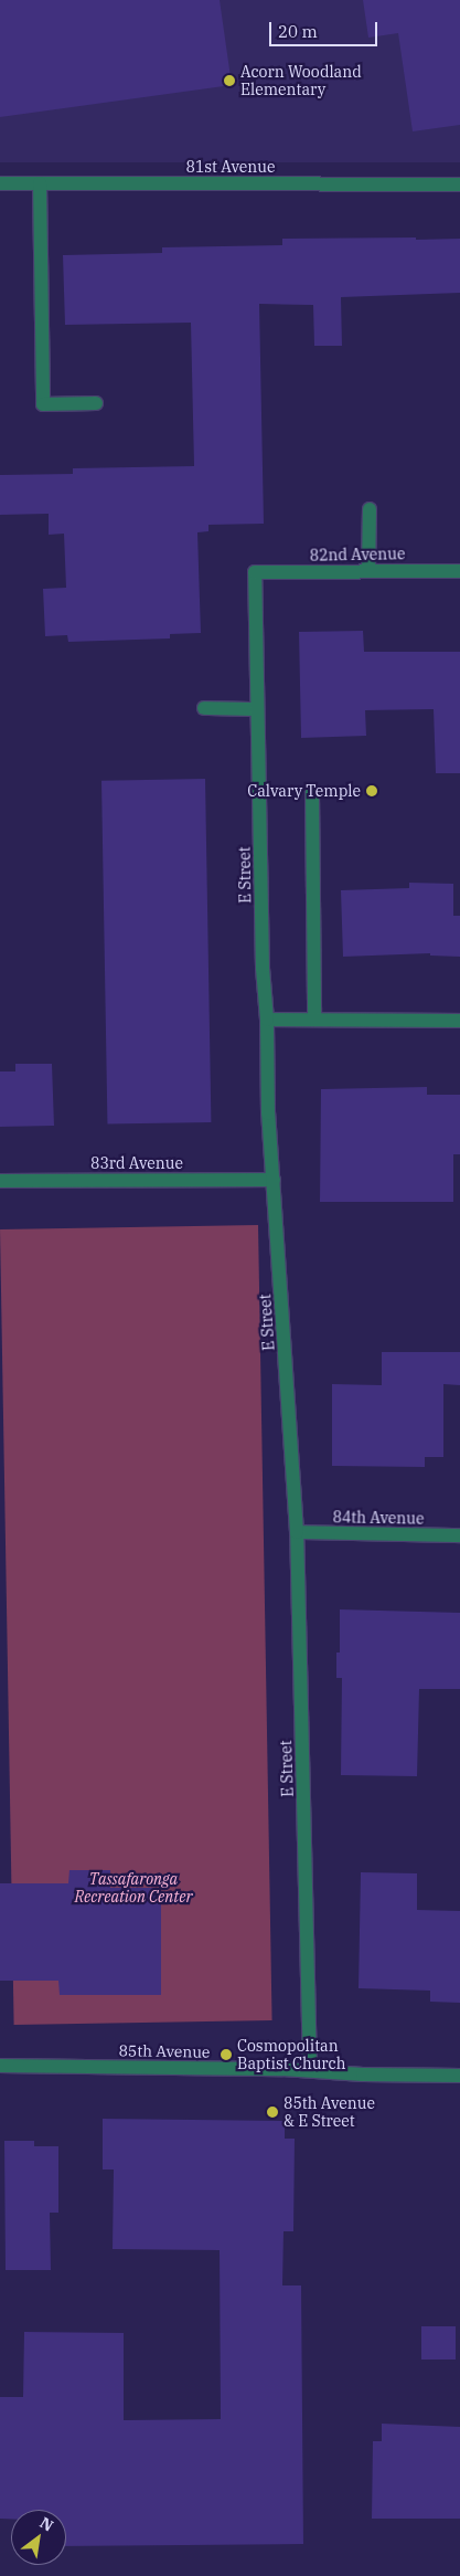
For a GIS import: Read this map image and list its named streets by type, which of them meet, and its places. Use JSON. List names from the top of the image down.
{
  "streets": {
    "street": [
      "81st Avenue",
      "82nd Avenue",
      "E Street",
      "83rd Avenue",
      "84th Avenue",
      "85th Avenue"
    ]
  },
  "crossings": [
    ["82nd Avenue", "E Street"],
    ["E Street", "83rd Avenue"],
    ["E Street", "84th Avenue"],
    ["E Street", "85th Avenue"]
  ],
  "parks": ["Tassafaronga Recreation Center"],
  "places": [
    "Acorn Woodland Elementary",
    "Calvary Temple",
    "Cosmopolitan Baptist Church",
    "85th Avenue & E Street"
  ],
  "scale_bar": "20 m",
  "north": "top right"
}
